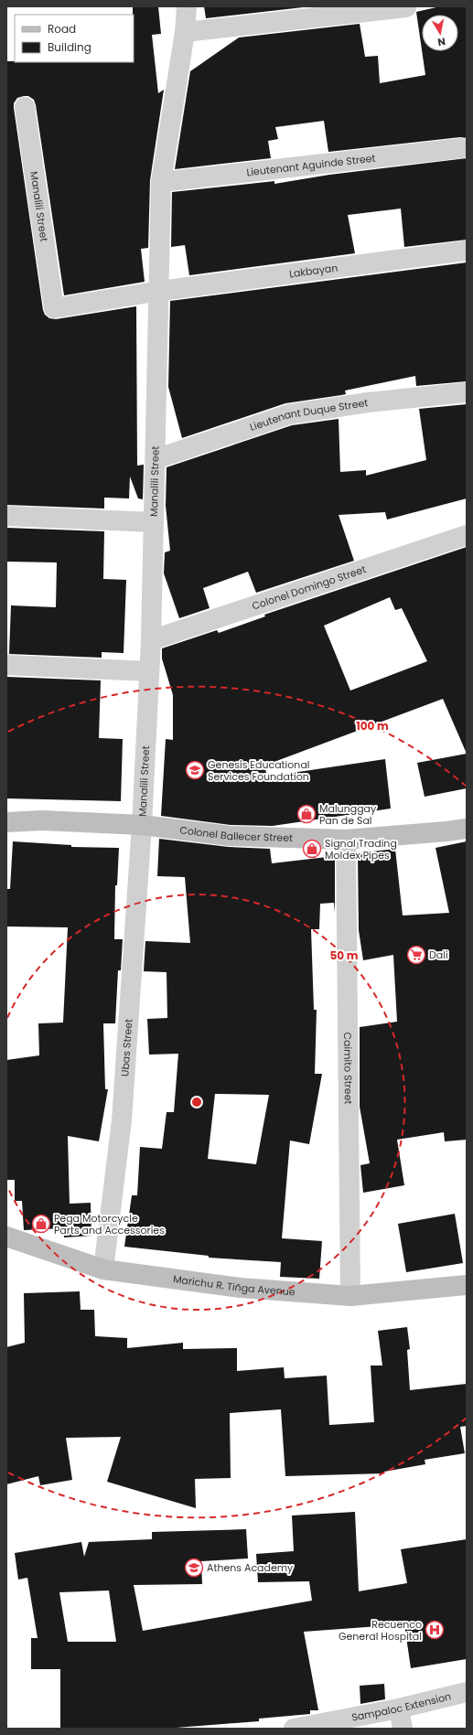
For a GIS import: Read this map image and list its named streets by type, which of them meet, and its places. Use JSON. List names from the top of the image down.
{
  "streets": {
    "main road": ["Colonel Ballecer Street", "Marichu R. Tiñga Avenue"],
    "street": [
      "Lieutenant Aguinde Street",
      "Manalili Street",
      "Lakbayan",
      "Lieutenant Duque Street",
      "Colonel Domingo Street",
      "Ubas Street",
      "Caimito Street",
      "Sampaloc Extension"
    ]
  },
  "crossings": [
    ["Lieutenant Aguinde Street", "Manalili Street"],
    ["Manalili Street", "Lakbayan"],
    ["Manalili Street", "Lieutenant Duque Street"],
    ["Manalili Street", "Colonel Domingo Street"],
    ["Manalili Street", "Colonel Ballecer Street"],
    ["Manalili Street", "Ubas Street"],
    ["Colonel Ballecer Street", "Ubas Street"],
    ["Colonel Ballecer Street", "Caimito Street"],
    ["Ubas Street", "Marichu R. Tiñga Avenue"],
    ["Caimito Street", "Marichu R. Tiñga Avenue"]
  ],
  "places": {
    "school or university": ["Genesis Educational Services Foundation", "Athens Academy"],
    "shop": ["Malunggay Pan de Sal", "Signal Trading Moldex Pipes", "Pega Motorcycle Parts and Accessories"],
    "supermarket": ["Dali"],
    "hospital": ["Recuenco General Hospital"]
  },
  "legend": ["Road", "Building"],
  "north": "bottom",
  "rings": ["100 m", "50 m"]
}
